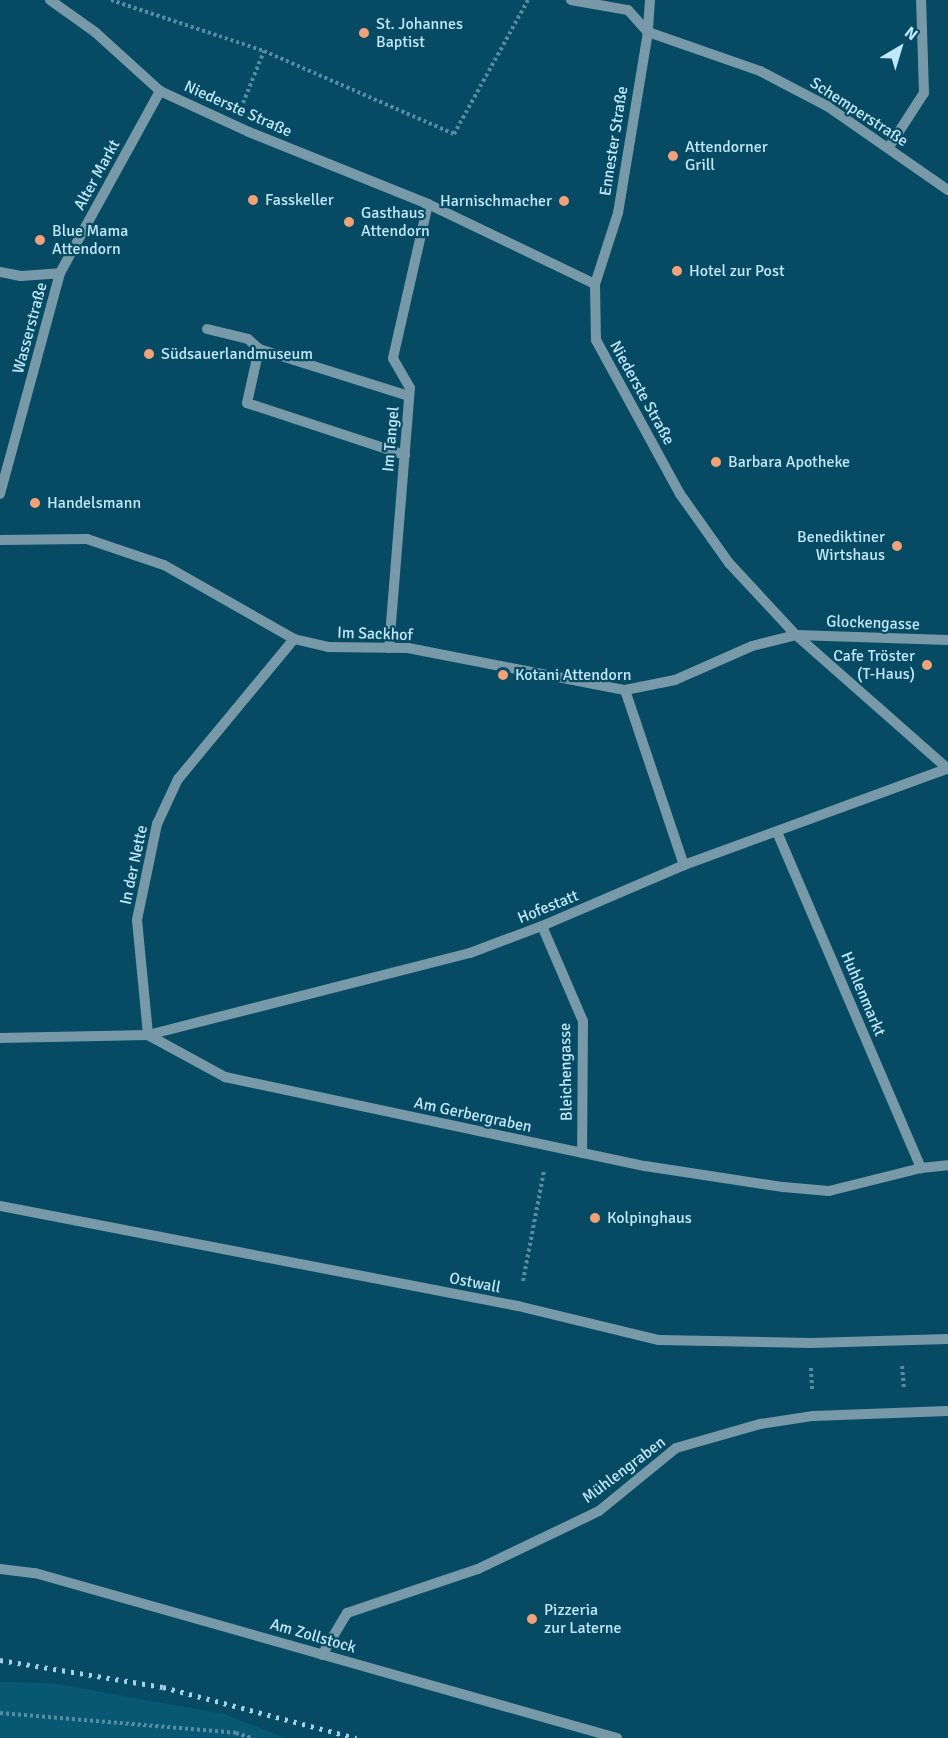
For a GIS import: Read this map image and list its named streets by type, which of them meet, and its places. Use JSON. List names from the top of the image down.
{
  "streets": {
    "street": [
      "Niederste Straße",
      "Schemperstraße",
      "Ennester Straße",
      "Alter Markt",
      "Wasserstraße",
      "Im Tangel",
      "Glockengasse",
      "Im Sackhof",
      "In der Nette",
      "Hofestatt",
      "Huhlenmarkt",
      "Bleichengasse",
      "Am Gerbergraben",
      "Ostwall",
      "Mühlengraben",
      "Am Zollstock"
    ]
  },
  "crossings": [
    ["Niederste Straße", "Ennester Straße"],
    ["Niederste Straße", "Alter Markt"],
    ["Niederste Straße", "Im Tangel"],
    ["Niederste Straße", "Glockengasse"],
    ["Niederste Straße", "Im Sackhof"],
    ["Niederste Straße", "Hofestatt"],
    ["Schemperstraße", "Ennester Straße"],
    ["Alter Markt", "Wasserstraße"],
    ["Im Tangel", "Im Sackhof"],
    ["Glockengasse", "Im Sackhof"],
    ["Im Sackhof", "In der Nette"],
    ["In der Nette", "Hofestatt"],
    ["In der Nette", "Am Gerbergraben"],
    ["Hofestatt", "Huhlenmarkt"],
    ["Hofestatt", "Bleichengasse"],
    ["Hofestatt", "Am Gerbergraben"],
    ["Huhlenmarkt", "Am Gerbergraben"],
    ["Bleichengasse", "Am Gerbergraben"],
    ["Mühlengraben", "Am Zollstock"]
  ],
  "places": [
    "St. Johannes Baptist",
    "Attendorner Grill",
    "Fasskeller",
    "Harnischmacher",
    "Gasthaus Attendorn",
    "Blue Mama Attendorn",
    "Hotel zur Post",
    "Südsauerlandmuseum",
    "Barbara Apotheke",
    "Handelsmann",
    "Benediktiner Wirtshaus",
    "Cafe Tröster (T-Haus)",
    "Kotani Attendorn",
    "Kolpinghaus",
    "Pizzeria zur Laterne"
  ],
  "north": "top right"
}
